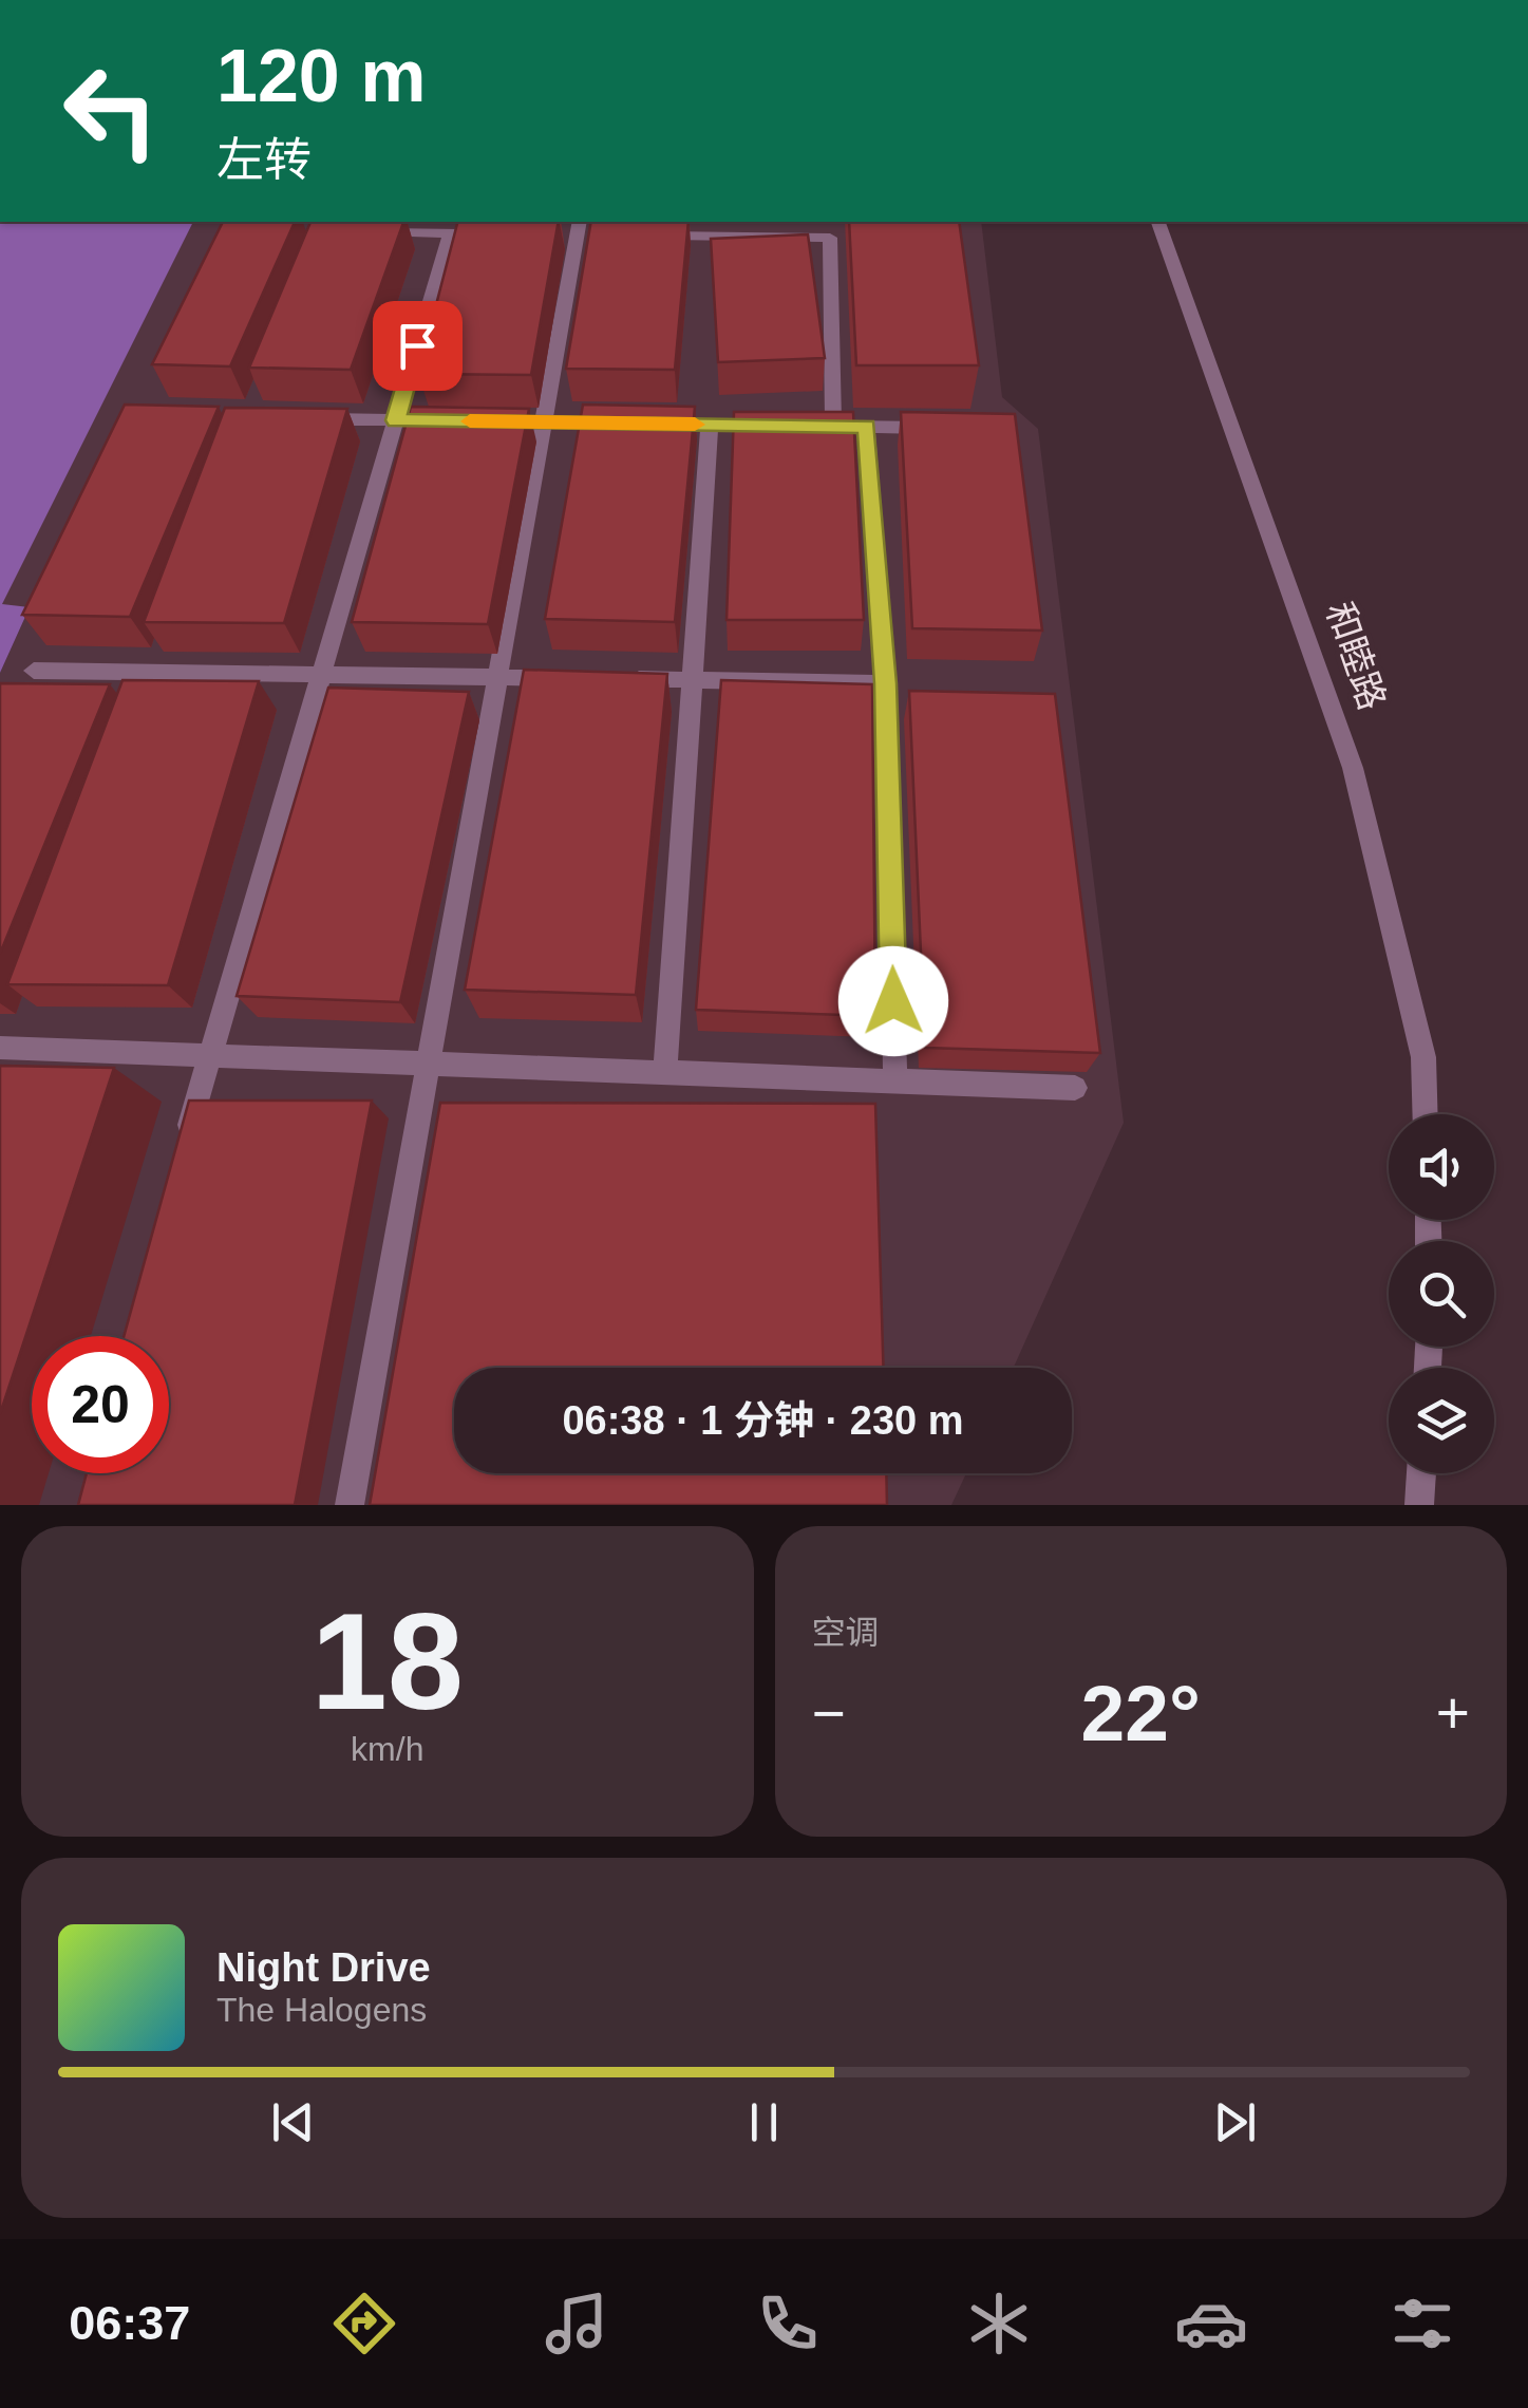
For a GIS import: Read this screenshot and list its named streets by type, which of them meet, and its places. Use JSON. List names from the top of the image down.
{
  "streets": {
    "street": ["和睦路"]
  },
  "page": {
    "turn": ["120 m", "左转"],
    "limit": "20",
    "trip": "06:38 · 1 分钟 · 230 m",
    "tile": [
      ["18", "km/h"],
      "空调"
    ],
    "heat": ["−", "22°", "+"],
    "song": ["Night Drive", "The Halogens"],
    "tabs": "06:37"
  }
}
